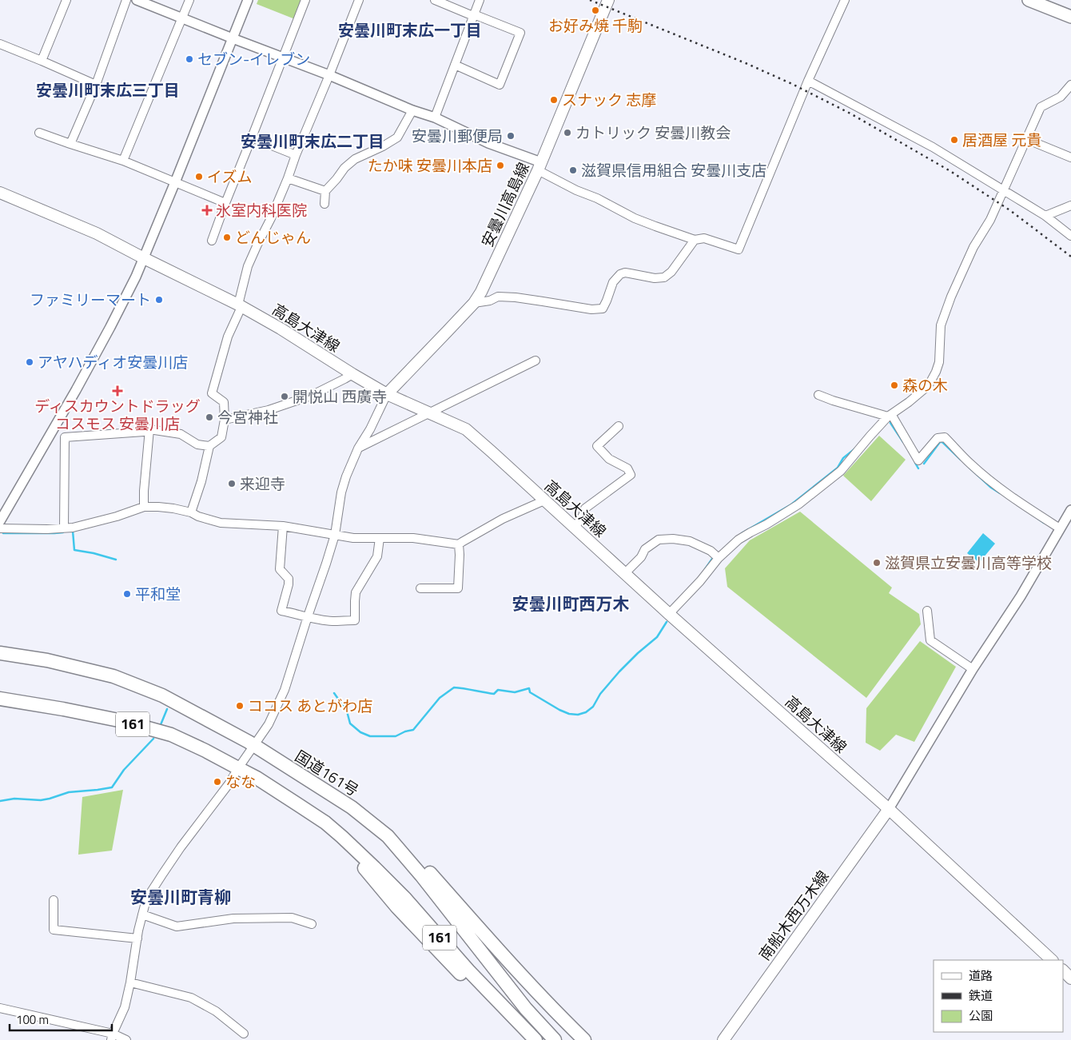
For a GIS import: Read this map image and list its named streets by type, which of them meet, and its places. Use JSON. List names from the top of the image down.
{
  "streets": {
    "highway": ["161", "国道161号"],
    "main road": ["安曇川高島線", "高島大津線", "南船木西万木線"]
  },
  "crossings": [
    ["安曇川高島線", "高島大津線"],
    ["高島大津線", "南船木西万木線"]
  ],
  "districts": [
    "安曇川町末広一丁目",
    "安曇川町末広三丁目",
    "安曇川町末広二丁目",
    "安曇川町西万木",
    "安曇川町青柳"
  ],
  "places": {
    "other": [
      "お好み焼 千駒",
      "セブン-イレブン",
      "スナック 志摩",
      "カトリック 安曇川教会",
      "安曇川郵便局",
      "居酒屋 元貴",
      "たか味 安曇川本店",
      "滋賀県信用組合 安曇川支店",
      "イズム",
      "どんじゃん",
      "ファミリーマート",
      "アヤハディオ安曇川店",
      "森の木",
      "開悦山 西廣寺",
      "今宮神社",
      "来迎寺",
      "滋賀県立安曇川高等学校",
      "平和堂",
      "ココス あとがわ店",
      "なな"
    ],
    "health": ["氷室内科医院", "ディスカウントドラッグ コスモス 安曇川店"]
  },
  "legend": ["道路", "鉄道", "公園"],
  "scale_bar": "100 m"
}
